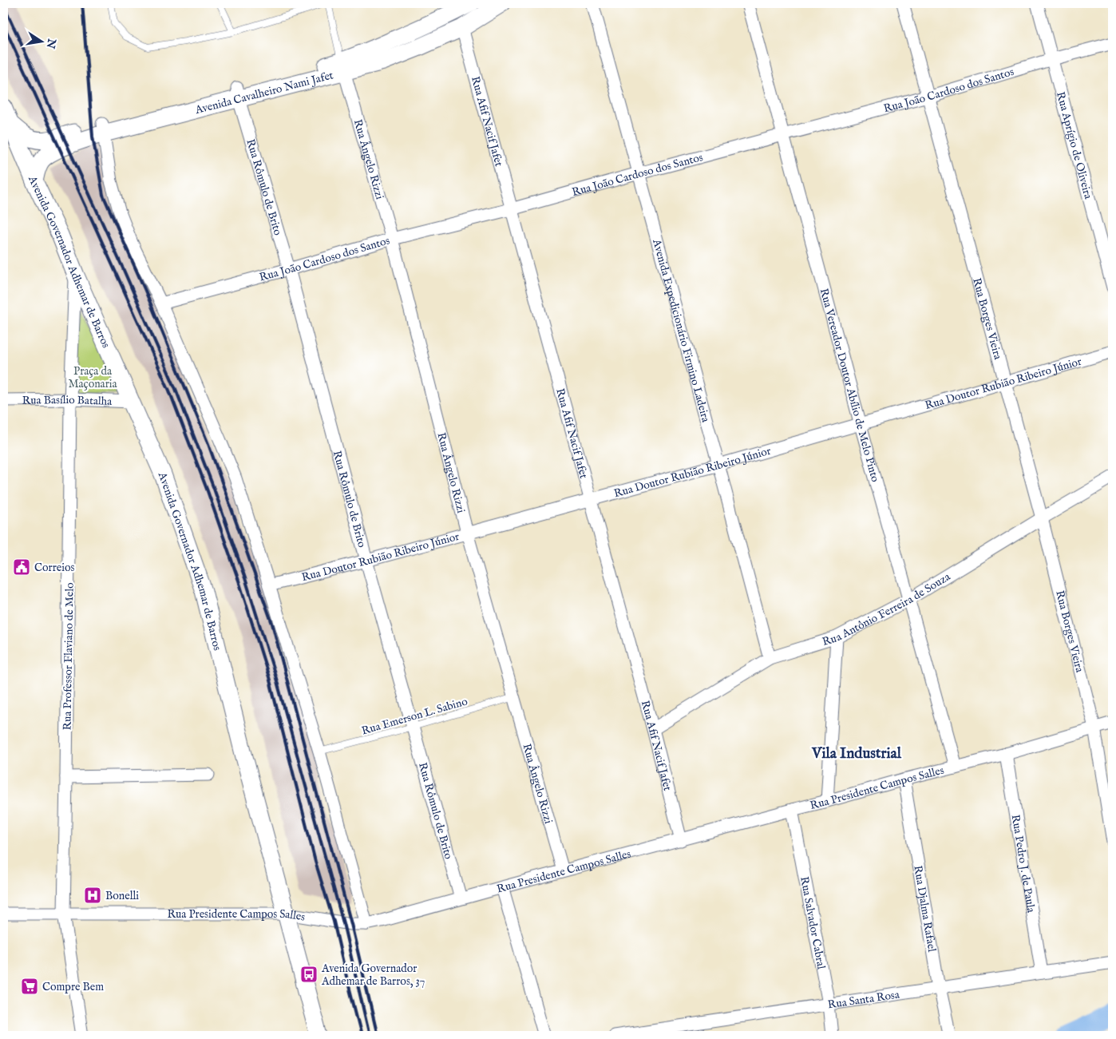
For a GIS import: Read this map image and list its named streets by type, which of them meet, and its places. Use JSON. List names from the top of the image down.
{
  "streets": {
    "main road": ["Avenida Cavalheiro Nami Jafet", "Avenida Governador Adhemar de Barros"],
    "street": [
      "Rua João Cardoso dos Santos",
      "Rua Afif Nacif Jafet",
      "Rua Aprígio de Oliveira",
      "Rua Ângelo Rizzi",
      "Rua Rômulo de Brito",
      "Rua Borges Vieira",
      "Avenida Expedicionário Firmino Ladeira",
      "Rua Doutor Rubião Ribeiro Júnior",
      "Rua Vereador Doutor Abílio de Melo Pinto",
      "Rua Basílio Batalha",
      "Rua Antônio Ferreira de Souza",
      "Rua Professor Flaviano de Melo",
      "Rua Presidente Campos Salles",
      "Rua Pedro J. de Paula",
      "Rua Djalma Rafael",
      "Rua Salvador Cabral",
      "Rua Santa Rosa"
    ],
    "lane": ["Rua Emerson L. Sabino"]
  },
  "crossings": [
    ["Rua João Cardoso dos Santos", "Rua Afif Nacif Jafet"],
    ["Rua João Cardoso dos Santos", "Rua Aprígio de Oliveira"],
    ["Rua João Cardoso dos Santos", "Rua Ângelo Rizzi"],
    ["Rua João Cardoso dos Santos", "Rua Rômulo de Brito"],
    ["Rua João Cardoso dos Santos", "Rua Borges Vieira"],
    ["Rua João Cardoso dos Santos", "Avenida Expedicionário Firmino Ladeira"],
    ["Rua João Cardoso dos Santos", "Rua Vereador Doutor Abílio de Melo Pinto"],
    ["Avenida Cavalheiro Nami Jafet", "Rua Afif Nacif Jafet"],
    ["Avenida Cavalheiro Nami Jafet", "Rua Ângelo Rizzi"],
    ["Avenida Cavalheiro Nami Jafet", "Rua Rômulo de Brito"],
    ["Avenida Cavalheiro Nami Jafet", "Avenida Governador Adhemar de Barros"],
    ["Rua Afif Nacif Jafet", "Rua Doutor Rubião Ribeiro Júnior"],
    ["Rua Afif Nacif Jafet", "Rua Antônio Ferreira de Souza"],
    ["Rua Afif Nacif Jafet", "Rua Presidente Campos Salles"],
    ["Rua Ângelo Rizzi", "Rua Doutor Rubião Ribeiro Júnior"],
    ["Rua Ângelo Rizzi", "Rua Emerson L. Sabino"],
    ["Rua Ângelo Rizzi", "Rua Presidente Campos Salles"],
    ["Rua Rômulo de Brito", "Rua Doutor Rubião Ribeiro Júnior"],
    ["Rua Rômulo de Brito", "Rua Emerson L. Sabino"],
    ["Rua Rômulo de Brito", "Rua Presidente Campos Salles"],
    ["Avenida Governador Adhemar de Barros", "Rua Basílio Batalha"],
    ["Avenida Governador Adhemar de Barros", "Rua Professor Flaviano de Melo"],
    ["Avenida Governador Adhemar de Barros", "Rua Presidente Campos Salles"],
    ["Rua Borges Vieira", "Rua Doutor Rubião Ribeiro Júnior"],
    ["Rua Borges Vieira", "Rua Antônio Ferreira de Souza"],
    ["Rua Borges Vieira", "Rua Presidente Campos Salles"],
    ["Avenida Expedicionário Firmino Ladeira", "Rua Doutor Rubião Ribeiro Júnior"],
    ["Avenida Expedicionário Firmino Ladeira", "Rua Antônio Ferreira de Souza"],
    ["Rua Doutor Rubião Ribeiro Júnior", "Rua Vereador Doutor Abílio de Melo Pinto"],
    ["Rua Vereador Doutor Abílio de Melo Pinto", "Rua Antônio Ferreira de Souza"],
    ["Rua Vereador Doutor Abílio de Melo Pinto", "Rua Presidente Campos Salles"],
    ["Rua Basílio Batalha", "Rua Professor Flaviano de Melo"],
    ["Rua Professor Flaviano de Melo", "Rua Presidente Campos Salles"],
    ["Rua Presidente Campos Salles", "Rua Pedro J. de Paula"],
    ["Rua Presidente Campos Salles", "Rua Djalma Rafael"],
    ["Rua Presidente Campos Salles", "Rua Salvador Cabral"],
    ["Rua Pedro J. de Paula", "Rua Santa Rosa"],
    ["Rua Djalma Rafael", "Rua Santa Rosa"],
    ["Rua Salvador Cabral", "Rua Santa Rosa"]
  ],
  "districts": ["Vila Industrial"],
  "parks": ["Praça da Maçonaria"],
  "places": {
    "public building": ["Correios"],
    "hospital": ["Bonelli"],
    "bus stop": ["Avenida Governador Adhemar de Barros, 37"],
    "supermarket": ["Compre Bem"]
  },
  "north": "right"
}
